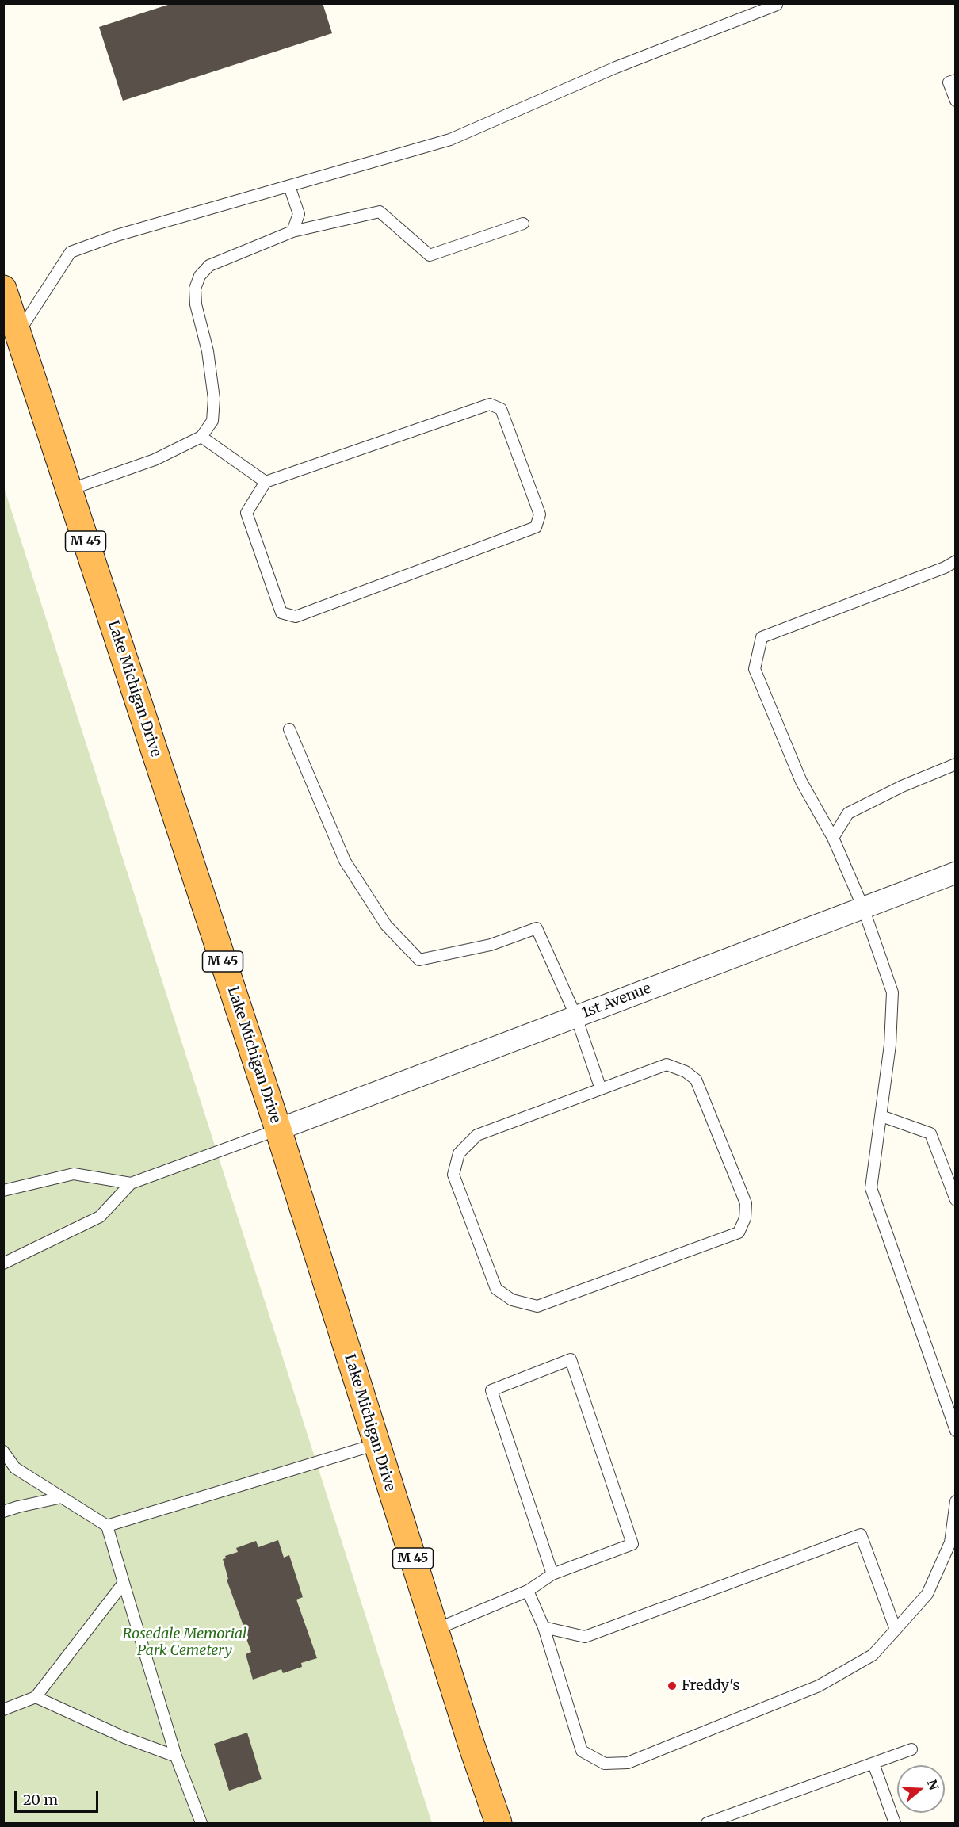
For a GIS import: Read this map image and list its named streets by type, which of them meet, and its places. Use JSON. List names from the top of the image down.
{
  "streets": {
    "highway": ["M 45", "Lake Michigan Drive"],
    "street": ["1st Avenue"]
  },
  "crossings": [
    ["Lake Michigan Drive", "1st Avenue"]
  ],
  "parks": ["Rosedale Memorial Park Cemetery"],
  "places": ["Freddy's"],
  "scale_bar": "20 m",
  "north": "right"
}
